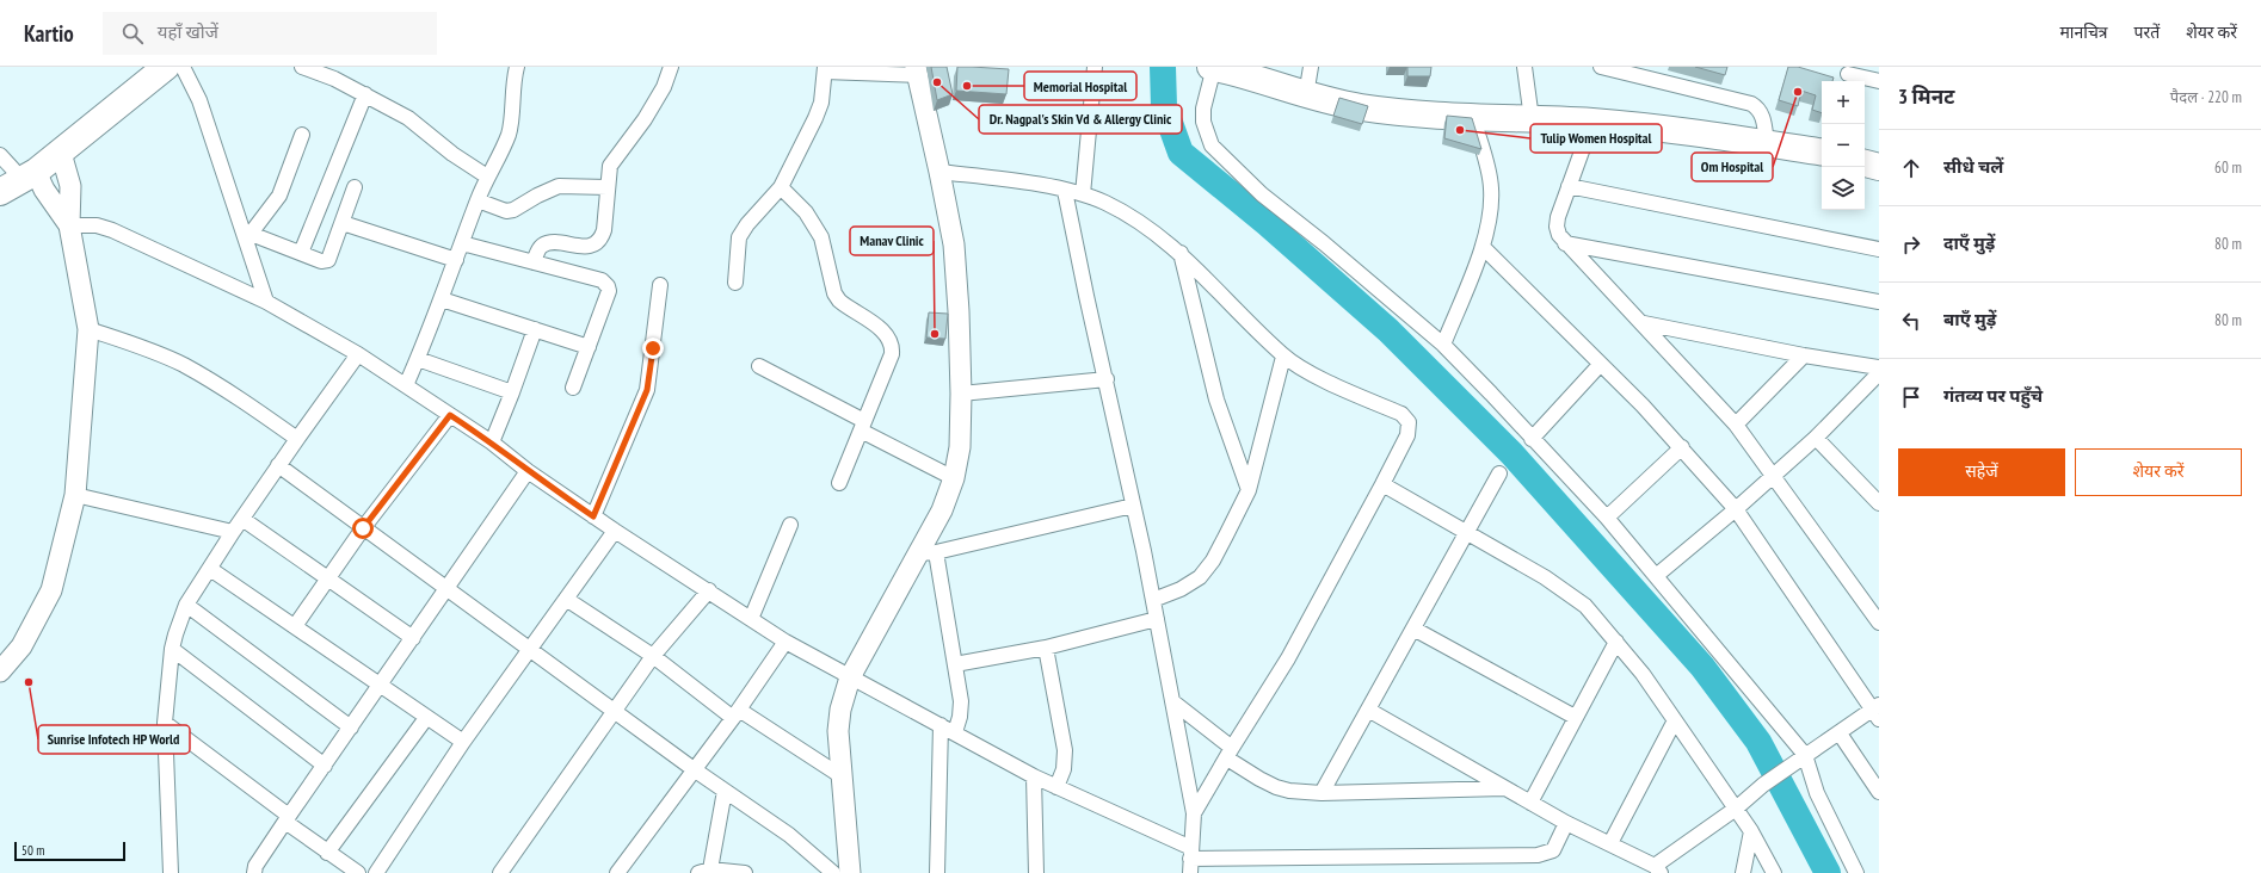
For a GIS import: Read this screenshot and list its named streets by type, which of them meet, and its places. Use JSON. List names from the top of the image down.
{
  "places": [
    "Dr. Nagpal's Skin Vd & Allergy Clinic",
    "Memorial Hospital",
    "Om Hospital",
    "Tulip Women Hospital",
    "Manav Clinic",
    "Sunrise Infotech HP World"
  ],
  "scale_bar": "50 m",
  "page": {
    "header": "Kartio",
    "search": "यहाँ खोजें",
    "nav": ["मानचित्र", "परतें", "शेयर करें"],
    "heading": ["3 मिनट", "पैदल · 220 m"],
    "map_buttons": ["+", "−"],
    "list": [
      ["सीधे चलें", "60 m"],
      ["दाएँ मुड़ें", "80 m"],
      ["बाएँ मुड़ें", "80 m"],
      "गंतव्य पर पहुँचे"
    ],
    "buttons": ["सहेजें", "शेयर करें"],
    "scale": "50 m"
  }
}
